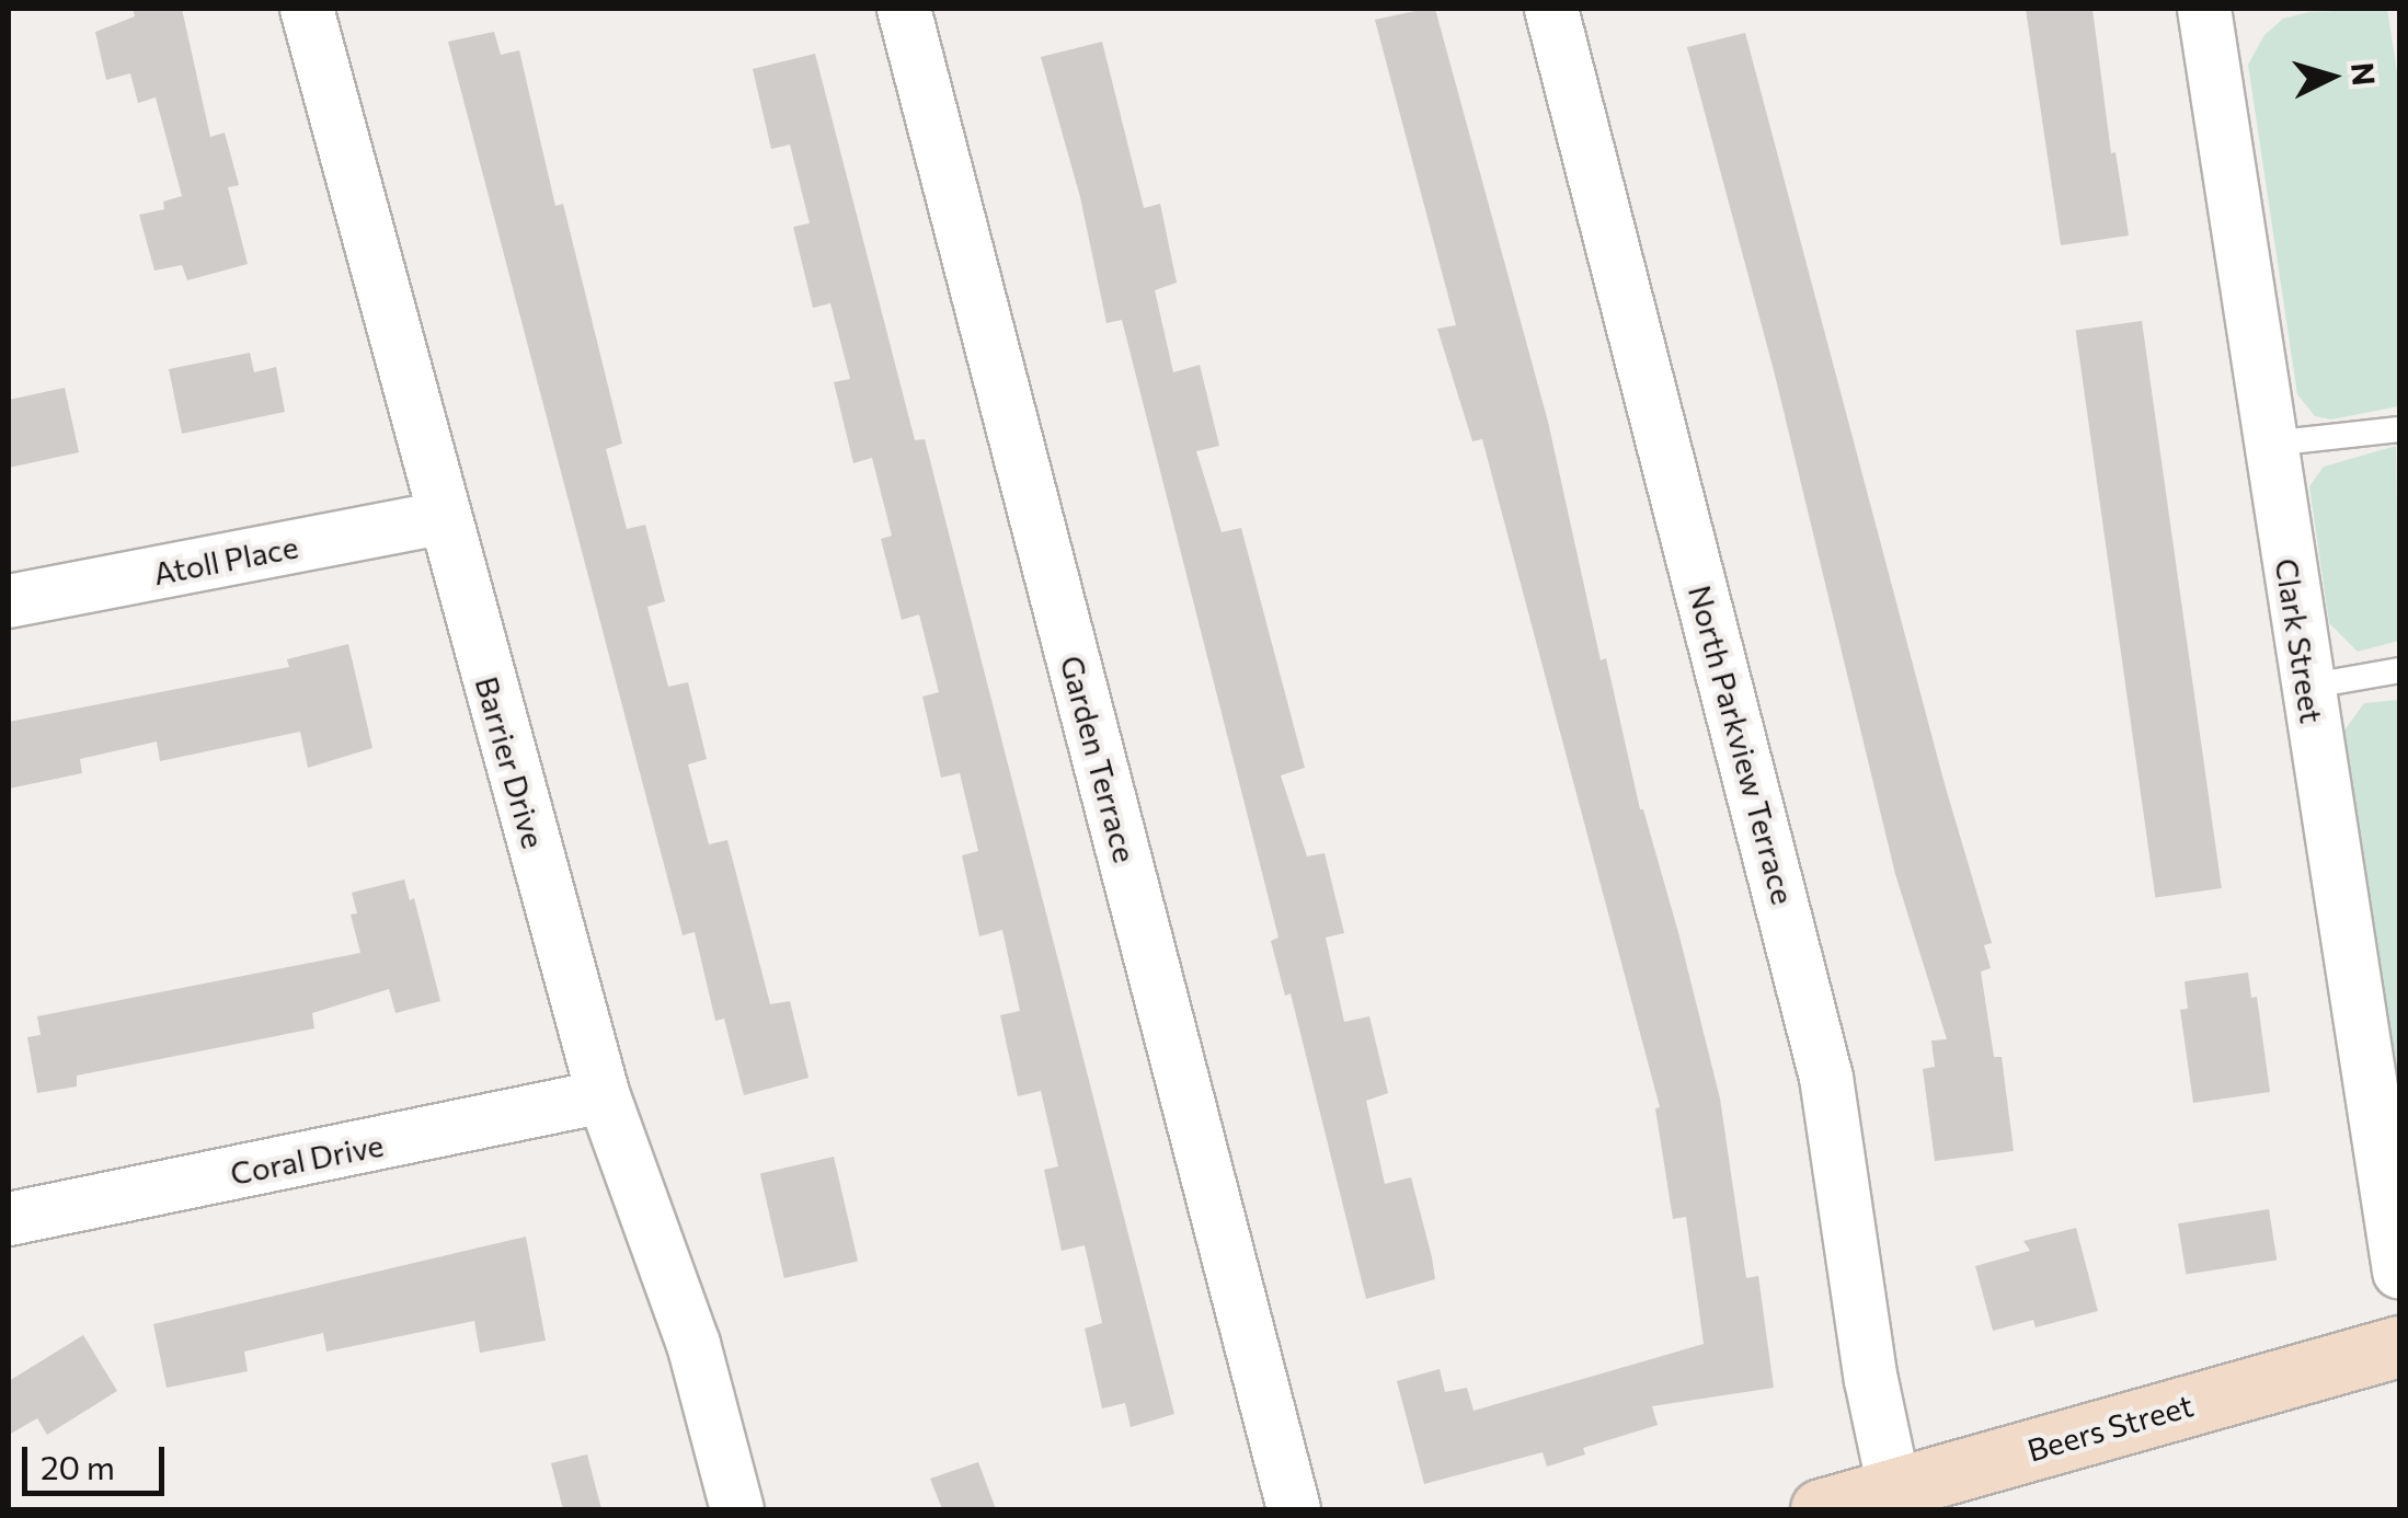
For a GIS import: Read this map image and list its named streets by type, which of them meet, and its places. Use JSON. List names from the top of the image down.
{
  "streets": {
    "street": [
      "Atoll Place",
      "Clark Street",
      "North Parkview Terrace",
      "Garden Terrace",
      "Barrier Drive",
      "Coral Drive",
      "Beers Street"
    ]
  },
  "crossings": [
    ["Atoll Place", "Barrier Drive"],
    ["North Parkview Terrace", "Beers Street"],
    ["Barrier Drive", "Coral Drive"]
  ],
  "scale_bar": "20 m",
  "north": "right"
}
